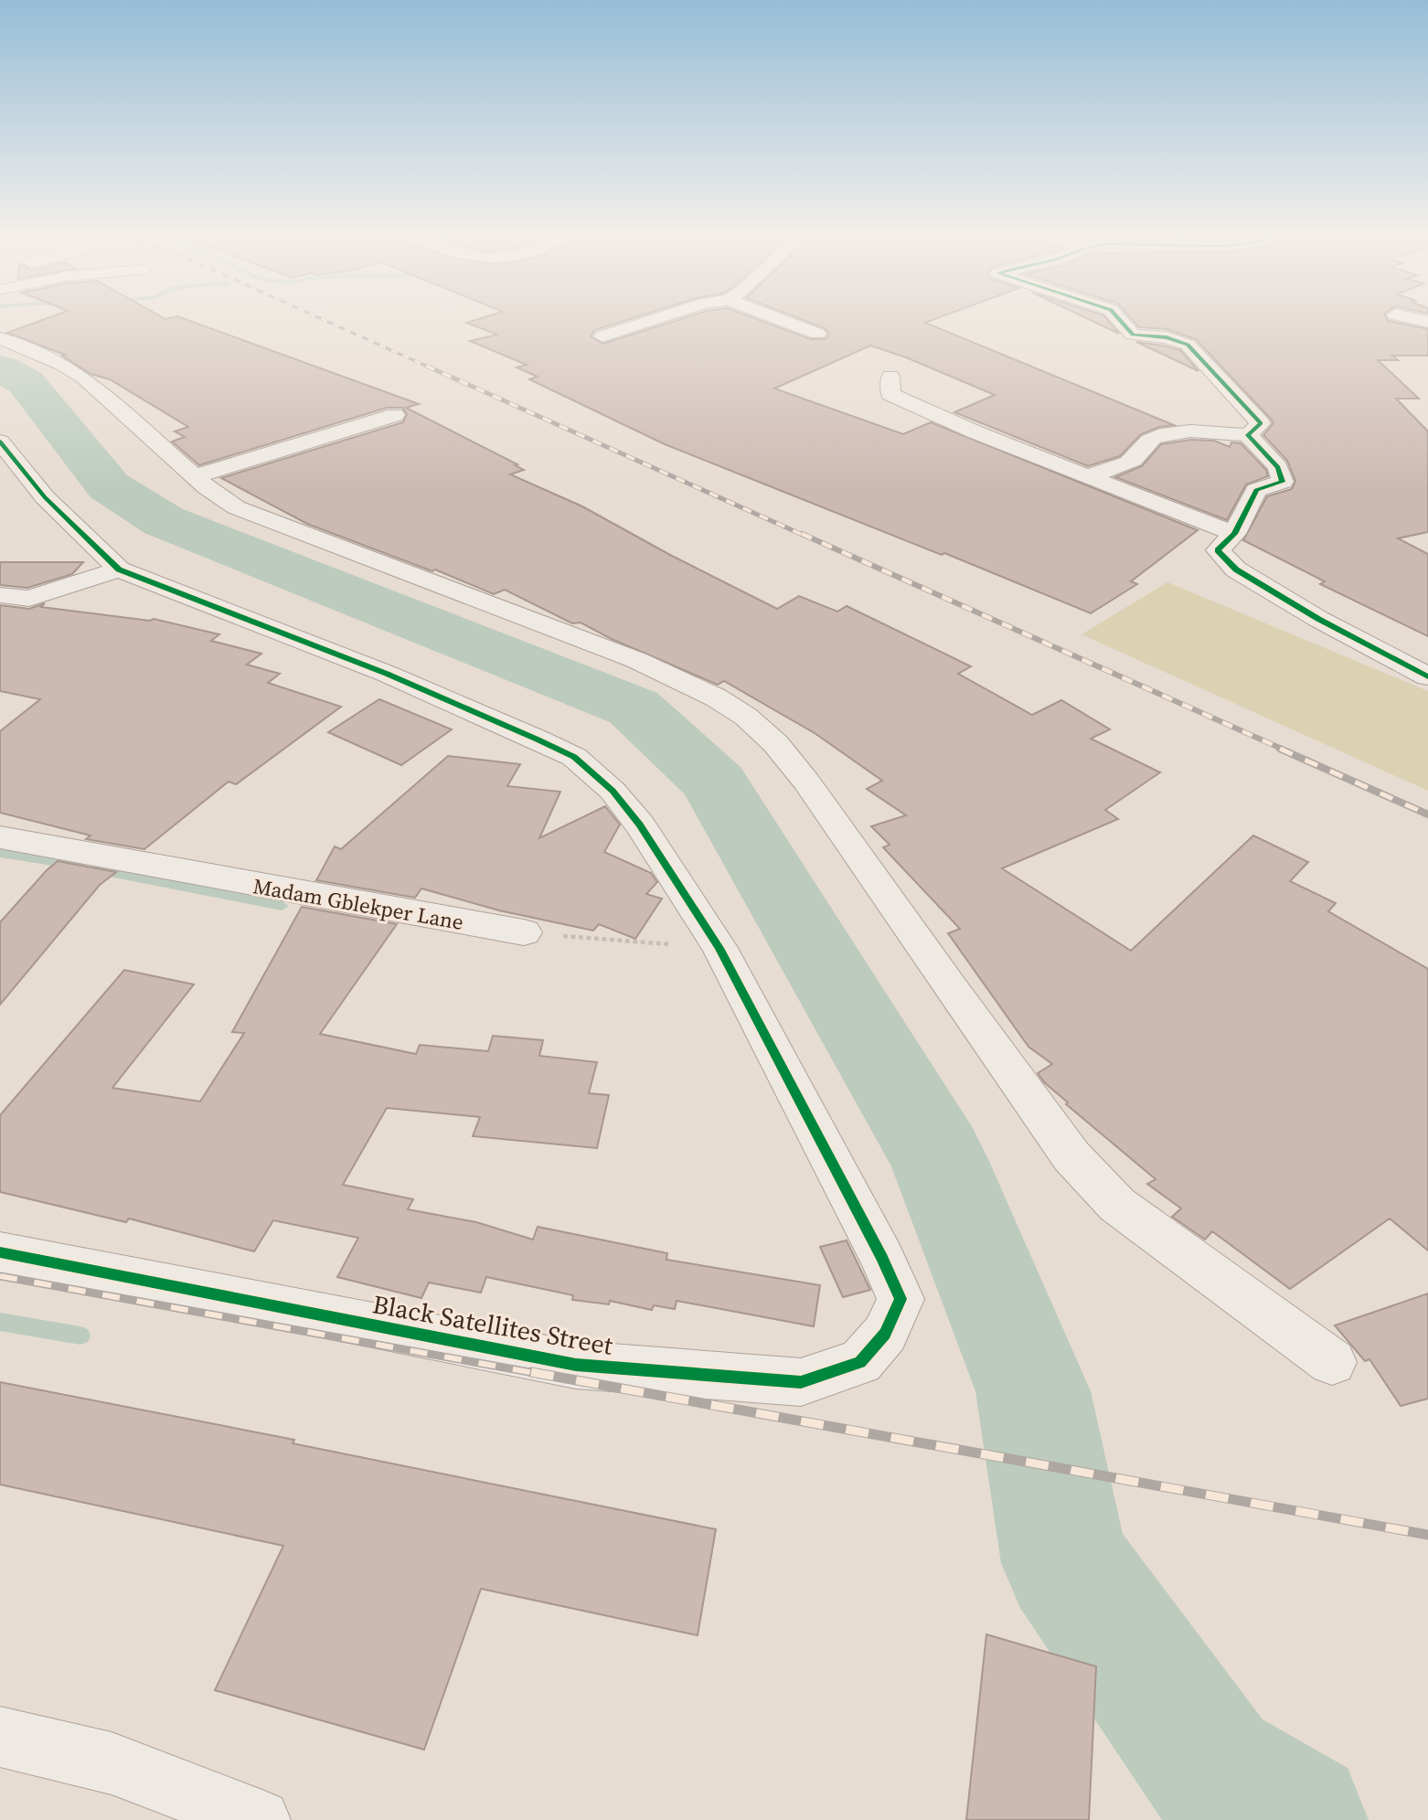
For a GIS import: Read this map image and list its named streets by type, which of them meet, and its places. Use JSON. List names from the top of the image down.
{
  "streets": {
    "street": ["Madam Gblekper Lane", "Black Satellites Street"]
  }
}
